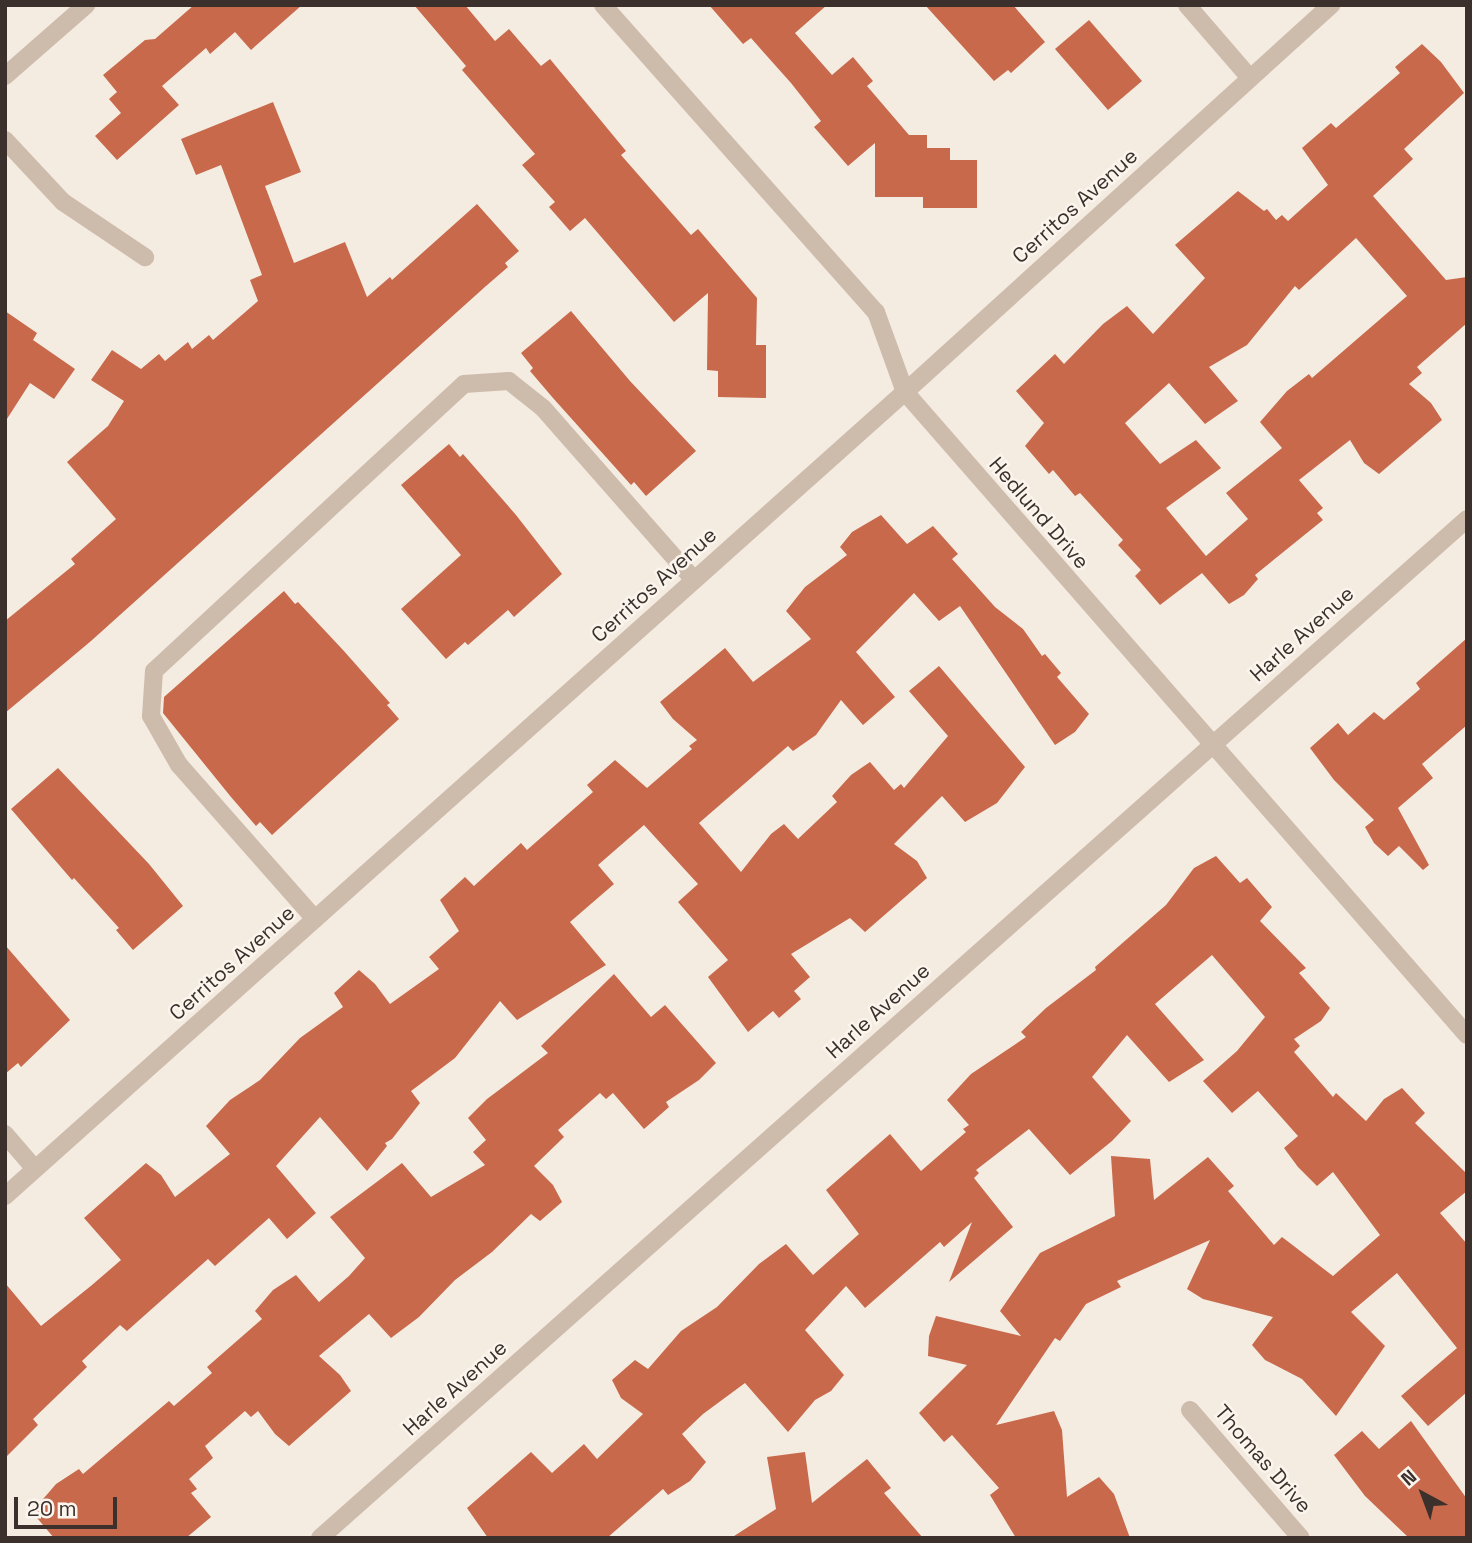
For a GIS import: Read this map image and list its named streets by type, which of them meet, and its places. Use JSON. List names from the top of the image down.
{
  "streets": {
    "street": [
      "Cerritos Avenue",
      "Hedlund Drive",
      "Harle Avenue",
      "Thomas Drive"
    ]
  },
  "crossings": [
    ["Cerritos Avenue", "Hedlund Drive"],
    ["Hedlund Drive", "Harle Avenue"]
  ],
  "scale_bar": "20 m",
  "north": "top left"
}
